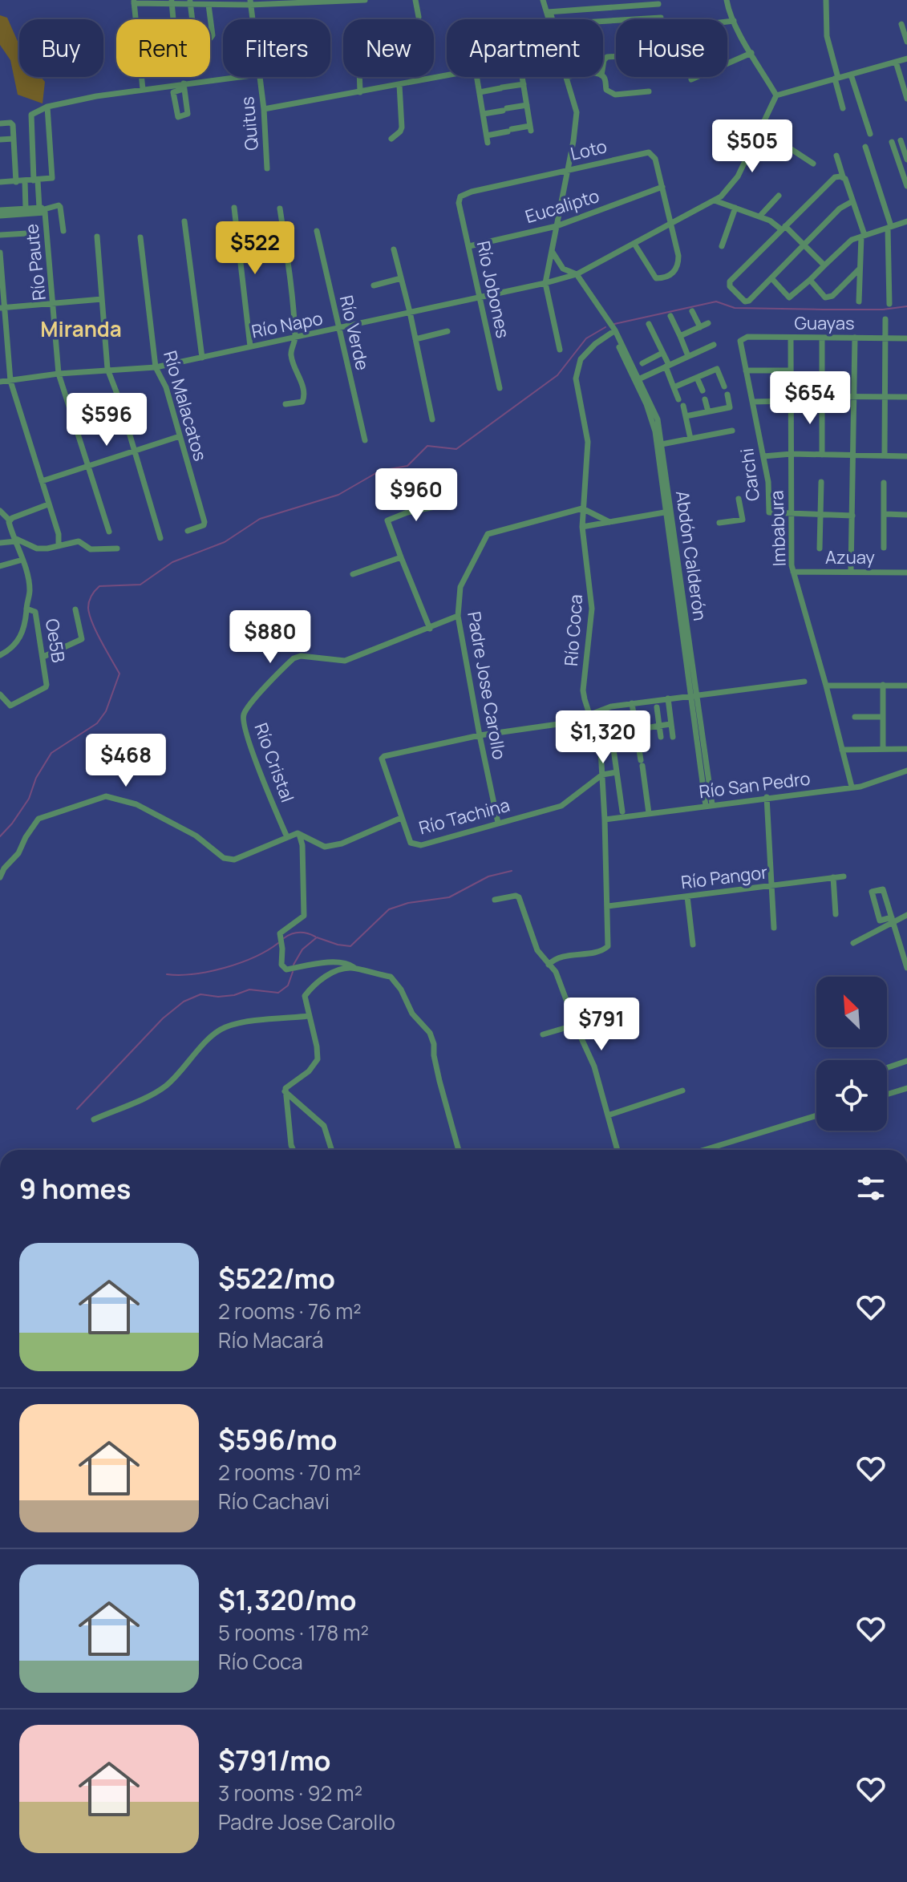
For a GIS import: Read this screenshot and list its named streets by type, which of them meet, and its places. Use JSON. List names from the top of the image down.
{
  "streets": {
    "street": [
      "Quitus",
      "Loto",
      "Eucalipto",
      "Río Paute",
      "Río Jobones",
      "Guayas",
      "Río Napo",
      "Río Verde",
      "Río Malacatos",
      "Carchi",
      "Imbabura",
      "Abdón Calderón",
      "Azuay",
      "Río Coca",
      "Oe5B",
      "Padre Jose Carollo",
      "Río Cristal",
      "Río San Pedro",
      "Río Tachina",
      "Río Pangor"
    ]
  },
  "crossings": [
    ["Loto", "Eucalipto"],
    ["Loto", "Río Jobones"],
    ["Loto", "Río Napo"],
    ["Eucalipto", "Río Jobones"],
    ["Río Paute", "Río Napo"],
    ["Río Jobones", "Río Napo"],
    ["Guayas", "Carchi"],
    ["Guayas", "Imbabura"],
    ["Río Napo", "Río Verde"],
    ["Río Napo", "Río Malacatos"],
    ["Río Napo", "Abdón Calderón"],
    ["Carchi", "Imbabura"],
    ["Imbabura", "Azuay"],
    ["Imbabura", "Río San Pedro"],
    ["Abdón Calderón", "Río Coca"],
    ["Abdón Calderón", "Río San Pedro"],
    ["Río Coca", "Padre Jose Carollo"],
    ["Río Coca", "Río San Pedro"],
    ["Río Coca", "Río Tachina"],
    ["Río Coca", "Río Pangor"],
    ["Padre Jose Carollo", "Río Cristal"],
    ["Padre Jose Carollo", "Río Tachina"]
  ],
  "districts": ["Miranda"],
  "north": "top left",
  "page": {
    "chip": [
      "Buy",
      "Rent",
      "Filters",
      "New",
      "Apartment",
      "House"
    ],
    "price": [
      "$505",
      "$522",
      "$654",
      "$596",
      "$960",
      "$880",
      "$1,320",
      "$468",
      "$791"
    ],
    "heading": "9 homes",
    "list": [
      {
        "name": "$522/mo",
        "note": "2 rooms · 76 m² · Río Macará"
      },
      {
        "name": "$596/mo",
        "note": "2 rooms · 70 m² · Río Cachavi"
      },
      {
        "name": "$1,320/mo",
        "note": "5 rooms · 178 m² · Río Coca"
      },
      {
        "name": "$791/mo",
        "note": "3 rooms · 92 m² · Padre Jose Carollo"
      }
    ]
  }
}
